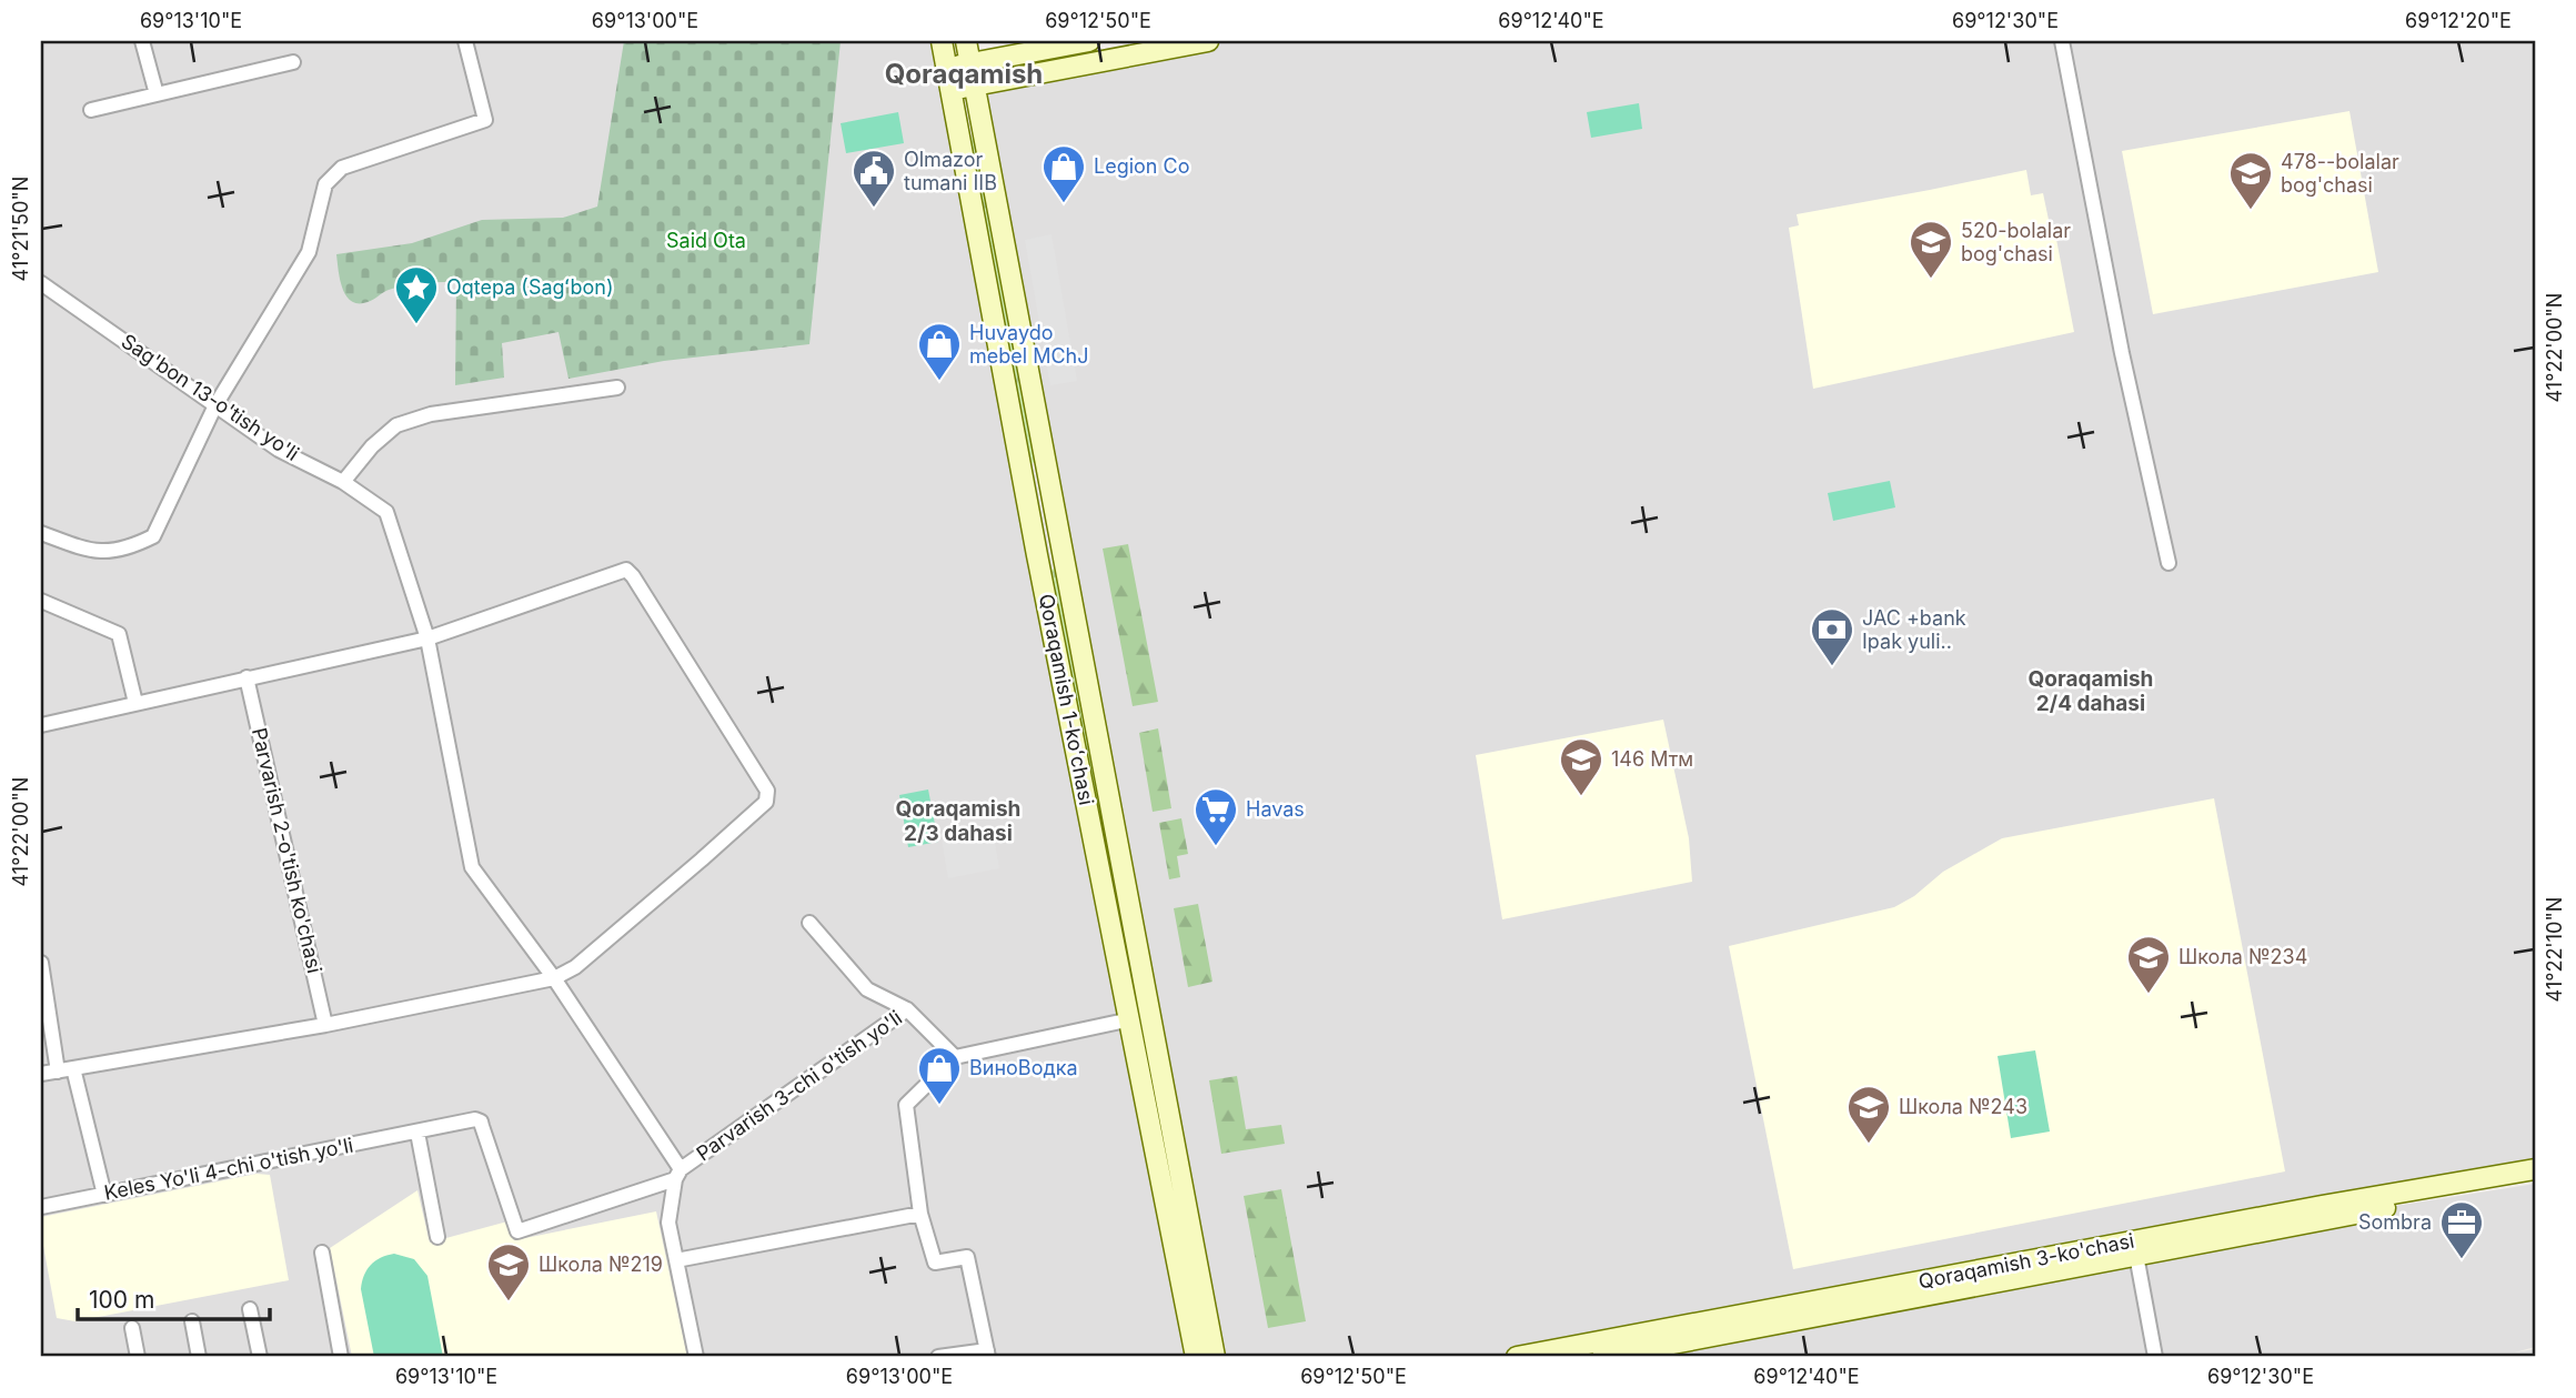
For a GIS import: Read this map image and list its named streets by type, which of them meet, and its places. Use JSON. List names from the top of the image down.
{
  "streets": {
    "main road": ["Qoraqamish 1-koʻchasi", "Qoraqamish 3-ko'chasi"],
    "street": [
      "Sag'bon 13-o'tish yo'li",
      "Parvarish 2-o'tish ko'chasi",
      "Parvarish 3-chi o'tish yo'li",
      "Keles Yo'li 4-chi o'tish yo'li"
    ]
  },
  "crossings": [
    ["Sag'bon 13-o'tish yo'li", "Parvarish 3-chi o'tish yo'li"],
    ["Parvarish 3-chi o'tish yo'li", "Keles Yo'li 4-chi o'tish yo'li"]
  ],
  "districts": ["Qoraqamish", "Qoraqamish 2/4 dahasi", "Qoraqamish 2/3 dahasi"],
  "parks": ["Said Ota"],
  "places": {
    "shop": ["Legion Co", "Huvaydo mebel MChJ", "ВиноВодка"],
    "public building": ["Olmazor tumani IIB"],
    "school or university": [
      "478--bolalar bog'chasi",
      "520-bolalar bog'chasi",
      "146 Мтм",
      "Школа №234",
      "Школа №243",
      "Школа №219"
    ],
    "place": ["Oqtepa (Sagʻbon)"],
    "bank": ["JAC +bank Ipak yuli.."],
    "supermarket": ["Havas"],
    "office": ["Sombra"]
  },
  "scale_bar": "100 m",
  "coordinates": [
    "69°13'10\"E",
    "69°13'00\"E",
    "69°12'50\"E",
    "69°12'40\"E",
    "69°12'30\"E",
    "69°12'20\"E",
    "41°21'50\"N",
    "41°22'00\"N",
    "41°22'10\"N"
  ]
}
